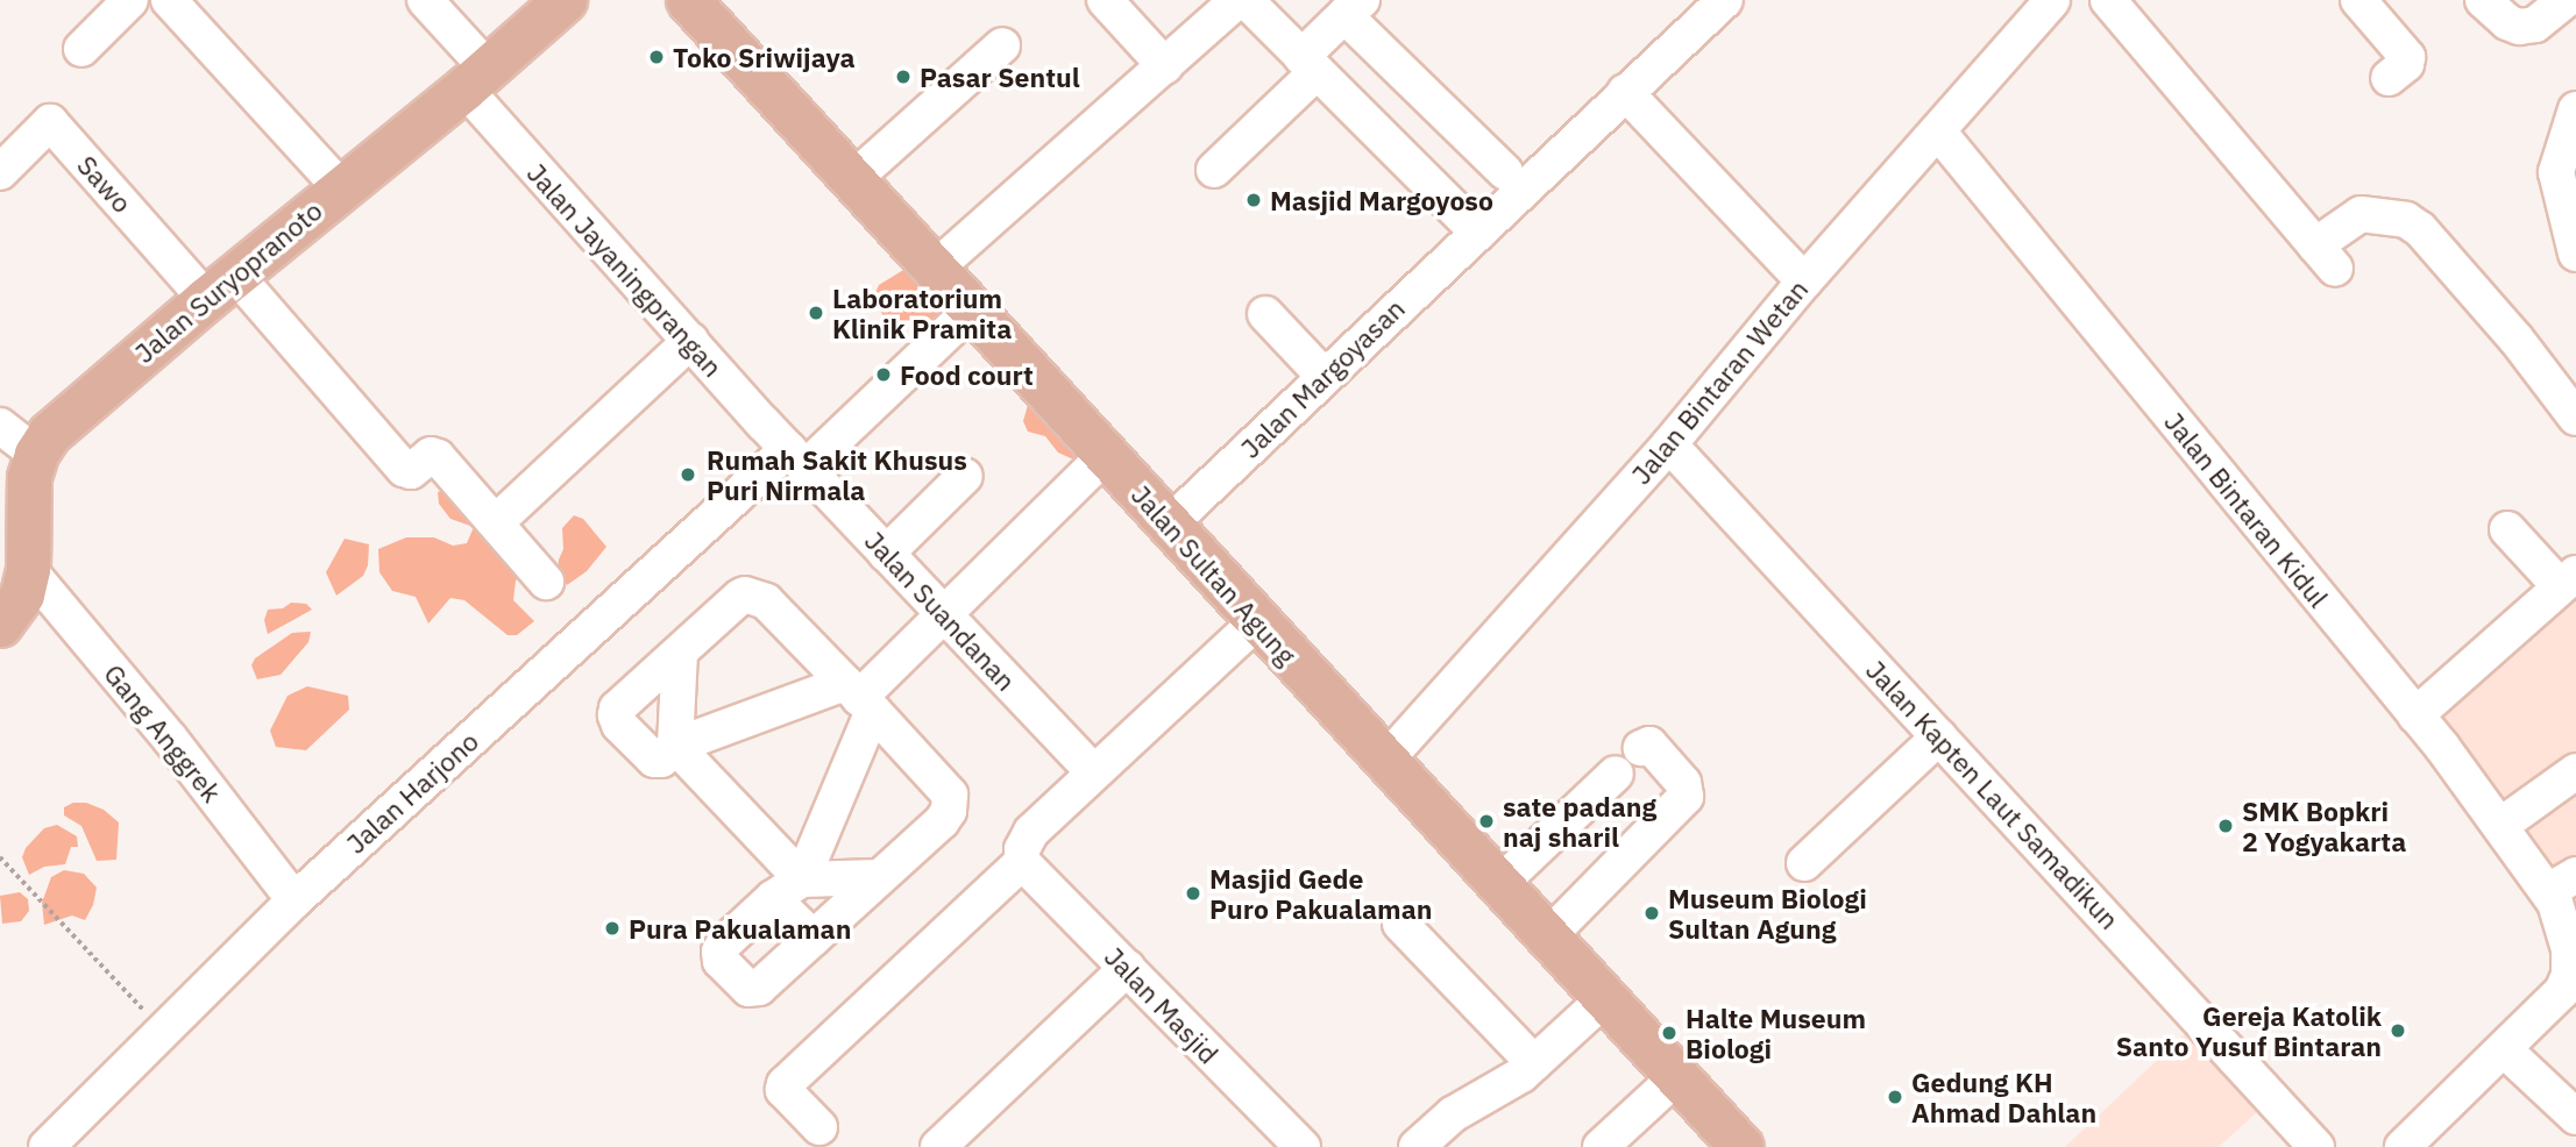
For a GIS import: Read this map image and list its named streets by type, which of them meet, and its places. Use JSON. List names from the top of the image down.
{
  "streets": {
    "main road": ["Jalan Suryopranoto", "Jalan Sultan Agung"],
    "street": [
      "Sawo",
      "Jalan Jayaningprangan",
      "Jalan Margoyasan",
      "Jalan Bintaran Wetan",
      "Jalan Bintaran Kidul",
      "Jalan Suandanan",
      "Gang Anggrek",
      "Jalan Harjono",
      "Jalan Kapten Laut Samadikun",
      "Jalan Masjid"
    ]
  },
  "crossings": [
    ["Sawo", "Jalan Suryopranoto"],
    ["Jalan Jayaningprangan", "Jalan Suryopranoto"],
    ["Jalan Jayaningprangan", "Jalan Suandanan"],
    ["Jalan Jayaningprangan", "Jalan Harjono"],
    ["Jalan Suryopranoto", "Gang Anggrek"],
    ["Jalan Margoyasan", "Jalan Sultan Agung"],
    ["Jalan Bintaran Wetan", "Jalan Bintaran Kidul"],
    ["Jalan Bintaran Wetan", "Jalan Sultan Agung"],
    ["Jalan Bintaran Wetan", "Jalan Kapten Laut Samadikun"],
    ["Jalan Sultan Agung", "Jalan Harjono"],
    ["Jalan Suandanan", "Jalan Harjono"],
    ["Gang Anggrek", "Jalan Harjono"]
  ],
  "places": [
    "Toko Sriwijaya",
    "Pasar Sentul",
    "Masjid Margoyoso",
    "Laboratorium Klinik Pramita",
    "Food court",
    "Rumah Sakit Khusus Puri Nirmala",
    "sate padang naj sharil",
    "SMK Bopkri 2 Yogyakarta",
    "Masjid Gede Puro Pakualaman",
    "Museum Biologi Sultan Agung",
    "Pura Pakualaman",
    "Gereja Katolik Santo Yusuf Bintaran",
    "Halte Museum Biologi",
    "Gedung KH Ahmad Dahlan"
  ]
}
